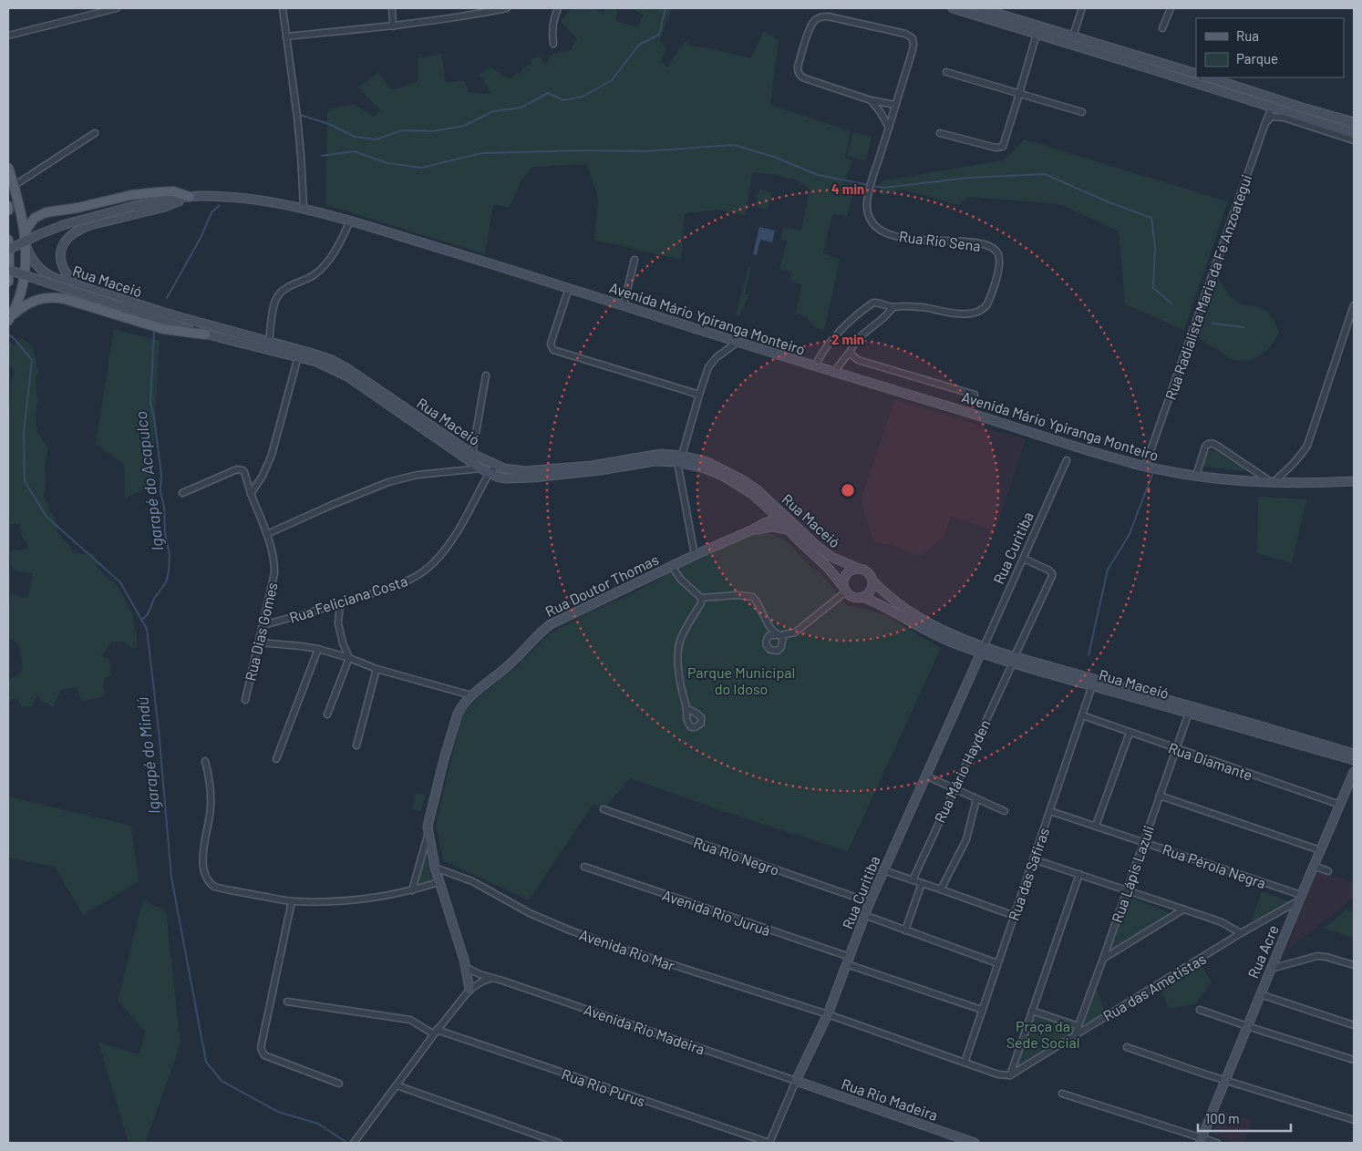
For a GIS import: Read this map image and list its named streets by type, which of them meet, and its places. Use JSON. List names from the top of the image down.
{
  "streets": {
    "main road": [
      "Rua Maceió",
      "Avenida Mário Ypiranga Monteiro",
      "Rua Curitiba",
      "Rua Doutor Thomas",
      "Rua Acre",
      "Rua Rio Madeira"
    ],
    "street": [
      "Rua Rio Sena",
      "Rua Radialista Maria da Fé Anzoategui",
      "Rua Feliciana Costa",
      "Rua Dias Gomes",
      "Rua Diamante",
      "Rua Mário Hayden",
      "Rua Rio Negro",
      "Rua Pérola Negra",
      "Rua das Safiras",
      "Rua Lápis Lazuli",
      "Avenida Rio Juruá",
      "Avenida Rio Mar",
      "Rua das Ametistas",
      "Avenida Rio Madeira",
      "Rua Rio Purus"
    ]
  },
  "crossings": [
    ["Rua Rio Sena", "Avenida Mário Ypiranga Monteiro"],
    ["Rua Maceió", "Rua Curitiba"],
    ["Rua Maceió", "Rua Doutor Thomas"],
    ["Rua Maceió", "Rua Feliciana Costa"],
    ["Rua Maceió", "Rua Mário Hayden"],
    ["Rua Maceió", "Rua das Safiras"],
    ["Rua Maceió", "Rua Lápis Lazuli"],
    ["Rua Radialista Maria da Fé Anzoategui", "Avenida Mário Ypiranga Monteiro"],
    ["Rua Curitiba", "Rua Mário Hayden"],
    ["Rua Curitiba", "Rua Rio Negro"],
    ["Rua Curitiba", "Avenida Rio Juruá"],
    ["Rua Curitiba", "Avenida Rio Mar"],
    ["Rua Curitiba", "Avenida Rio Madeira"],
    ["Rua Curitiba", "Rua Rio Purus"],
    ["Rua Curitiba", "Rua Rio Madeira"],
    ["Rua Doutor Thomas", "Avenida Rio Mar"],
    ["Rua Doutor Thomas", "Avenida Rio Madeira"],
    ["Rua Feliciana Costa", "Rua Dias Gomes"],
    ["Rua Diamante", "Rua das Safiras"],
    ["Rua Diamante", "Rua Lápis Lazuli"],
    ["Rua Diamante", "Rua Acre"],
    ["Rua Pérola Negra", "Rua das Safiras"],
    ["Rua Pérola Negra", "Rua Lápis Lazuli"],
    ["Rua Pérola Negra", "Rua Acre"],
    ["Rua Pérola Negra", "Rua das Ametistas"],
    ["Rua das Safiras", "Avenida Rio Juruá"],
    ["Rua das Safiras", "Avenida Rio Mar"],
    ["Rua Lápis Lazuli", "Rua das Ametistas"],
    ["Avenida Rio Mar", "Rua das Ametistas"],
    ["Rua Acre", "Rua das Ametistas"],
    ["Avenida Rio Madeira", "Rua Rio Madeira"]
  ],
  "water": ["Igarapé do Acapulco", "Igarapé do Mindú"],
  "parks": ["Parque Municipal do Idoso", "Praça da Sede Social"],
  "legend": ["Rua", "Parque"],
  "scale_bar": "100 m",
  "rings": ["4 min", "2 min"]
}
